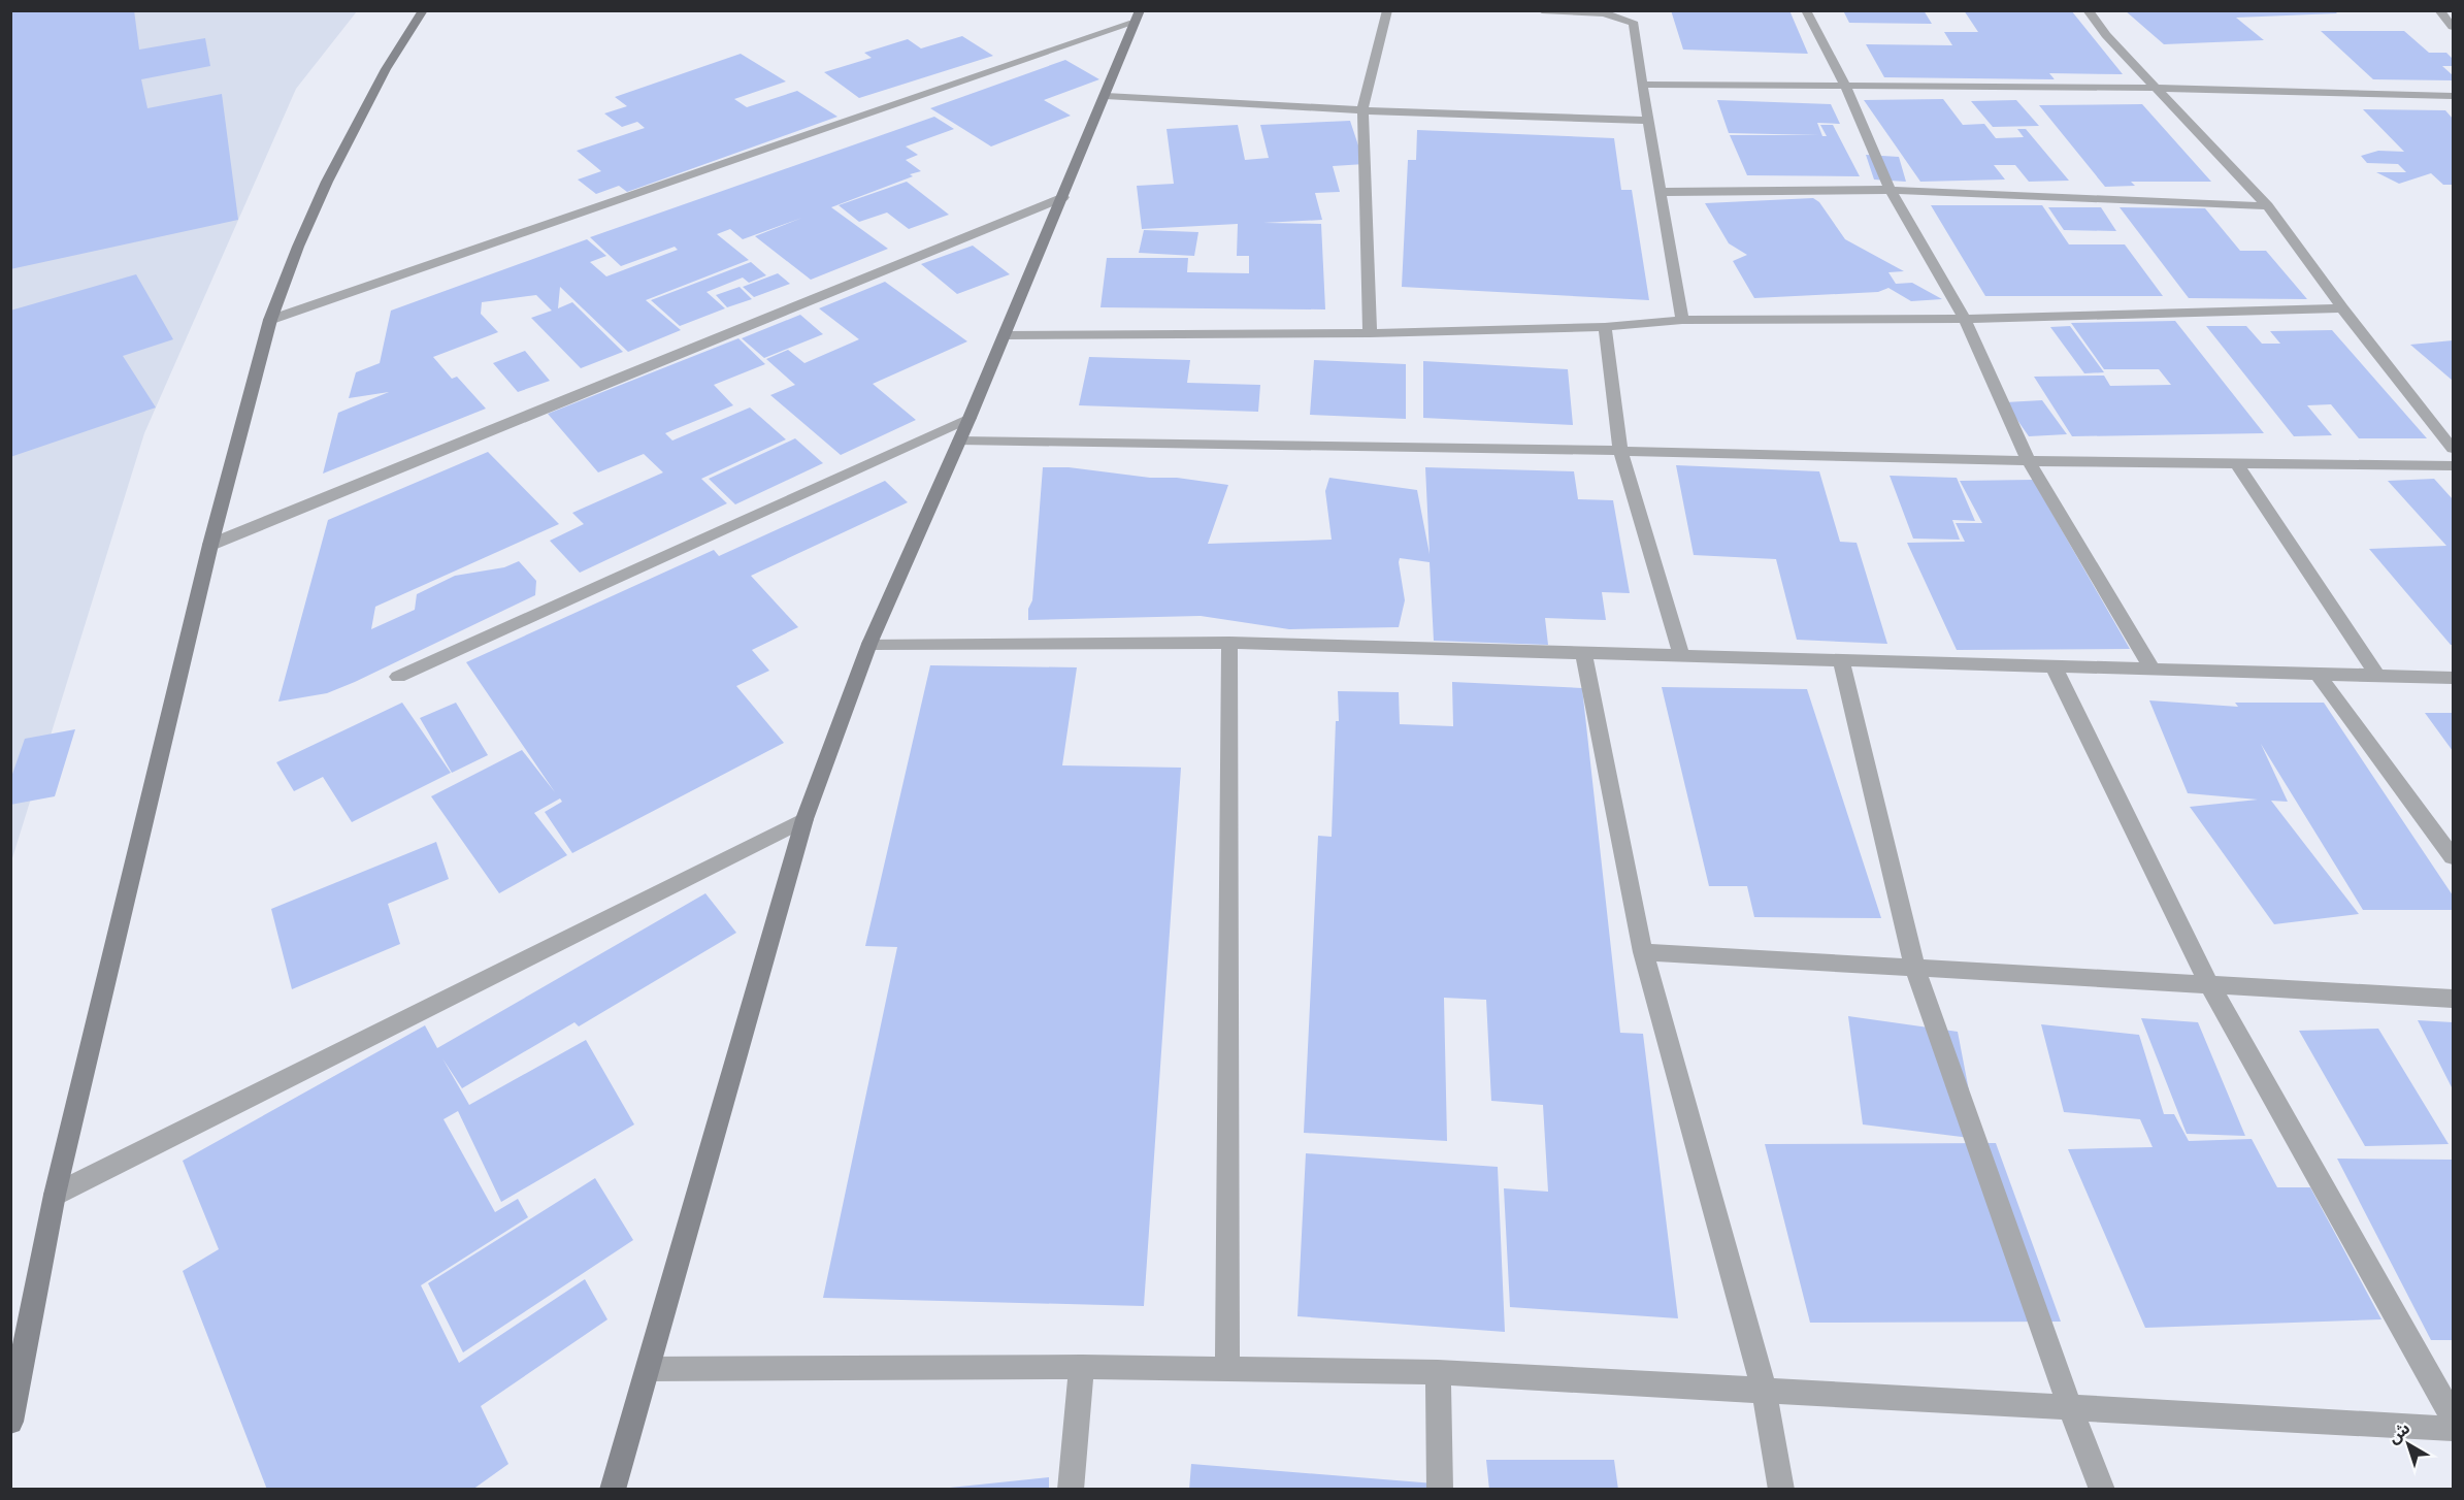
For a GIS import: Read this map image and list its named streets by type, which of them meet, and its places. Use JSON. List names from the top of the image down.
{
  "north": "top left"
}
